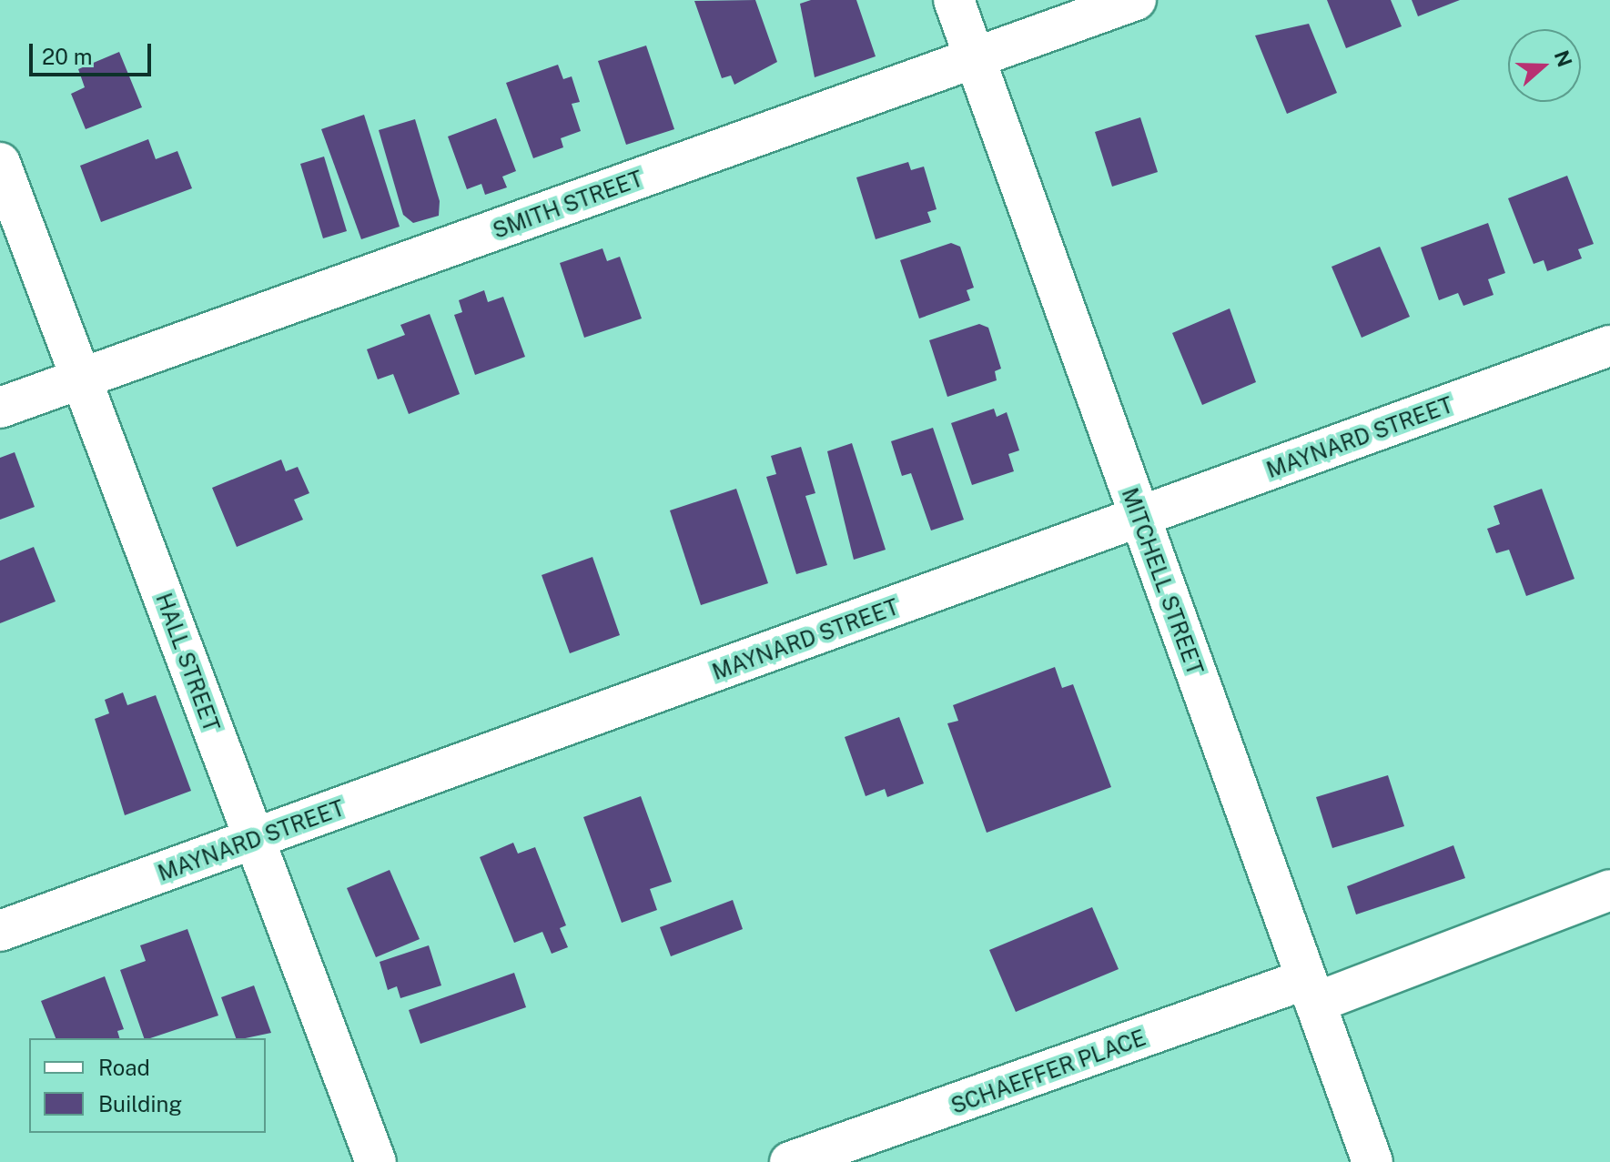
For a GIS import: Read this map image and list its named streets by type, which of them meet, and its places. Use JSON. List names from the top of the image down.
{
  "streets": {
    "street": [
      "SMITH STREET",
      "MAYNARD STREET",
      "MITCHELL STREET",
      "HALL STREET",
      "SCHAEFFER PLACE"
    ]
  },
  "crossings": [
    ["SMITH STREET", "MITCHELL STREET"],
    ["SMITH STREET", "HALL STREET"],
    ["MAYNARD STREET", "MITCHELL STREET"],
    ["MAYNARD STREET", "HALL STREET"],
    ["MITCHELL STREET", "SCHAEFFER PLACE"]
  ],
  "legend": ["Road", "Building"],
  "scale_bar": "20 m",
  "north": "right"
}
